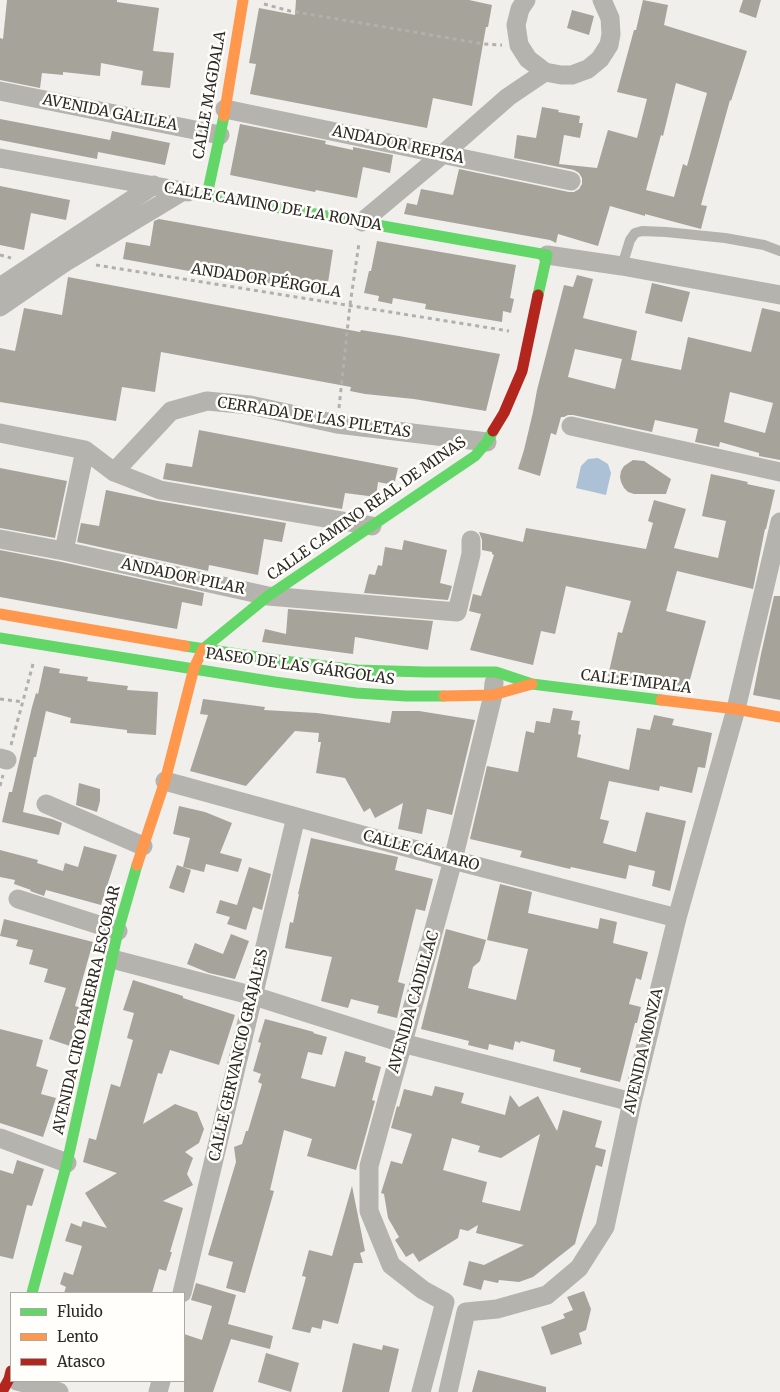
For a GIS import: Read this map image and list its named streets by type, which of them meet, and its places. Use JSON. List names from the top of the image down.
{
  "streets": {
    "street": [
      "CALLE MAGDALA",
      "AVENIDA GALILEA",
      "ANDADOR REPISA",
      "CALLE CAMINO DE LA RONDA",
      "CERRADA DE LAS PILETAS",
      "CALLE CAMINO REAL DE MINAS",
      "ANDADOR PILAR",
      "PASEO DE LAS GÁRGOLAS",
      "CALLE IMPALA",
      "CALLE CÁMARO",
      "AVENIDA CADILLAC",
      "AVENIDA CIRO FARERRA ESCOBAR",
      "AVENIDA MONZA",
      "CALLE GERVANCIO GRAJALES"
    ],
    "path": ["ANDADOR PÉRGOLA"]
  },
  "crossings": [
    ["CALLE MAGDALA", "AVENIDA GALILEA"],
    ["CALLE MAGDALA", "ANDADOR REPISA"],
    ["CALLE MAGDALA", "CALLE CAMINO DE LA RONDA"],
    ["CALLE CAMINO DE LA RONDA", "CALLE CAMINO REAL DE MINAS"],
    ["ANDADOR PÉRGOLA", "CALLE CAMINO REAL DE MINAS"],
    ["CERRADA DE LAS PILETAS", "CALLE CAMINO REAL DE MINAS"],
    ["CALLE CAMINO REAL DE MINAS", "ANDADOR PILAR"],
    ["CALLE CAMINO REAL DE MINAS", "PASEO DE LAS GÁRGOLAS"],
    ["CALLE CAMINO REAL DE MINAS", "AVENIDA CIRO FARERRA ESCOBAR"],
    ["PASEO DE LAS GÁRGOLAS", "CALLE IMPALA"],
    ["PASEO DE LAS GÁRGOLAS", "AVENIDA CADILLAC"],
    ["PASEO DE LAS GÁRGOLAS", "AVENIDA CIRO FARERRA ESCOBAR"],
    ["CALLE IMPALA", "AVENIDA CADILLAC"],
    ["CALLE IMPALA", "AVENIDA MONZA"],
    ["CALLE CÁMARO", "AVENIDA CADILLAC"],
    ["CALLE CÁMARO", "AVENIDA CIRO FARERRA ESCOBAR"],
    ["CALLE CÁMARO", "AVENIDA MONZA"],
    ["CALLE CÁMARO", "CALLE GERVANCIO GRAJALES"]
  ],
  "legend": ["Fluido", "Lento", "Atasco"]
}
